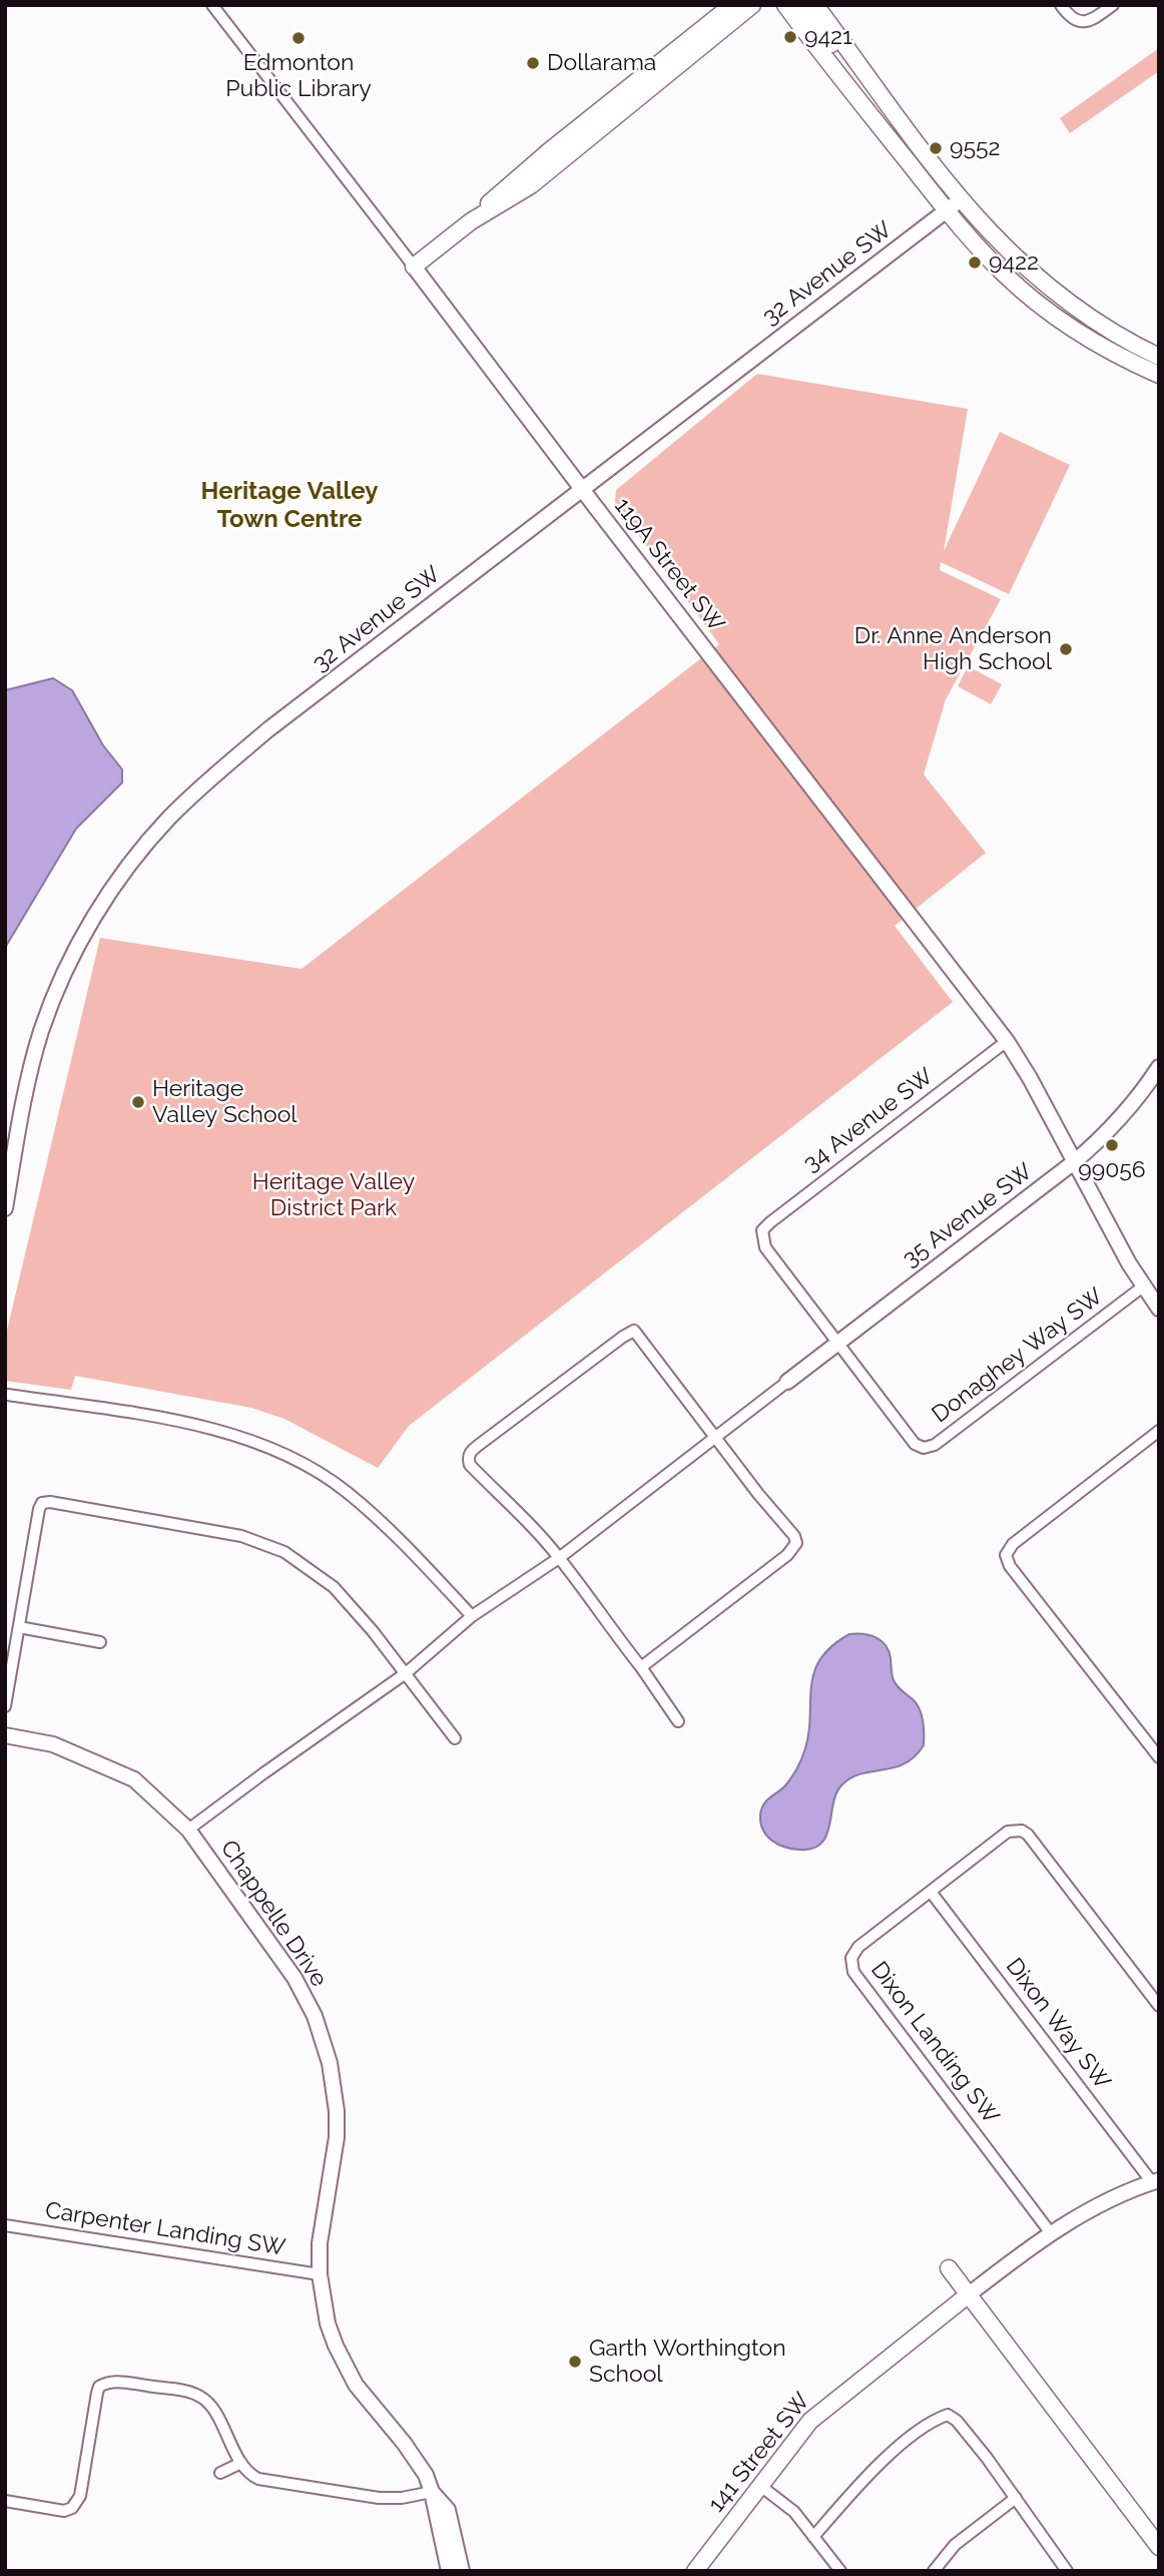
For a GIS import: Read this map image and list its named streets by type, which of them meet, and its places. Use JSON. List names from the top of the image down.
{
  "streets": {
    "main road": ["141 Street SW"],
    "street": [
      "32 Avenue SW",
      "119A Street SW",
      "34 Avenue SW",
      "35 Avenue SW",
      "Donaghey Way SW",
      "Chappelle Drive",
      "Dixon Way SW",
      "Dixon Landing SW",
      "Carpenter Landing SW"
    ]
  },
  "crossings": [
    ["32 Avenue SW", "119A Street SW"],
    ["119A Street SW", "34 Avenue SW"],
    ["119A Street SW", "35 Avenue SW"],
    ["119A Street SW", "Donaghey Way SW"],
    ["34 Avenue SW", "Donaghey Way SW"],
    ["35 Avenue SW", "Donaghey Way SW"],
    ["Chappelle Drive", "Carpenter Landing SW"],
    ["Dixon Way SW", "Dixon Landing SW"]
  ],
  "districts": ["Heritage Valley Town Centre"],
  "parks": ["Heritage Valley District Park"],
  "places": [
    "9421",
    "Edmonton Public Library",
    "Dollarama",
    "9552",
    "9422",
    "Dr. Anne Anderson High School",
    "Heritage Valley School",
    "99056",
    "Garth Worthington School"
  ]
}
